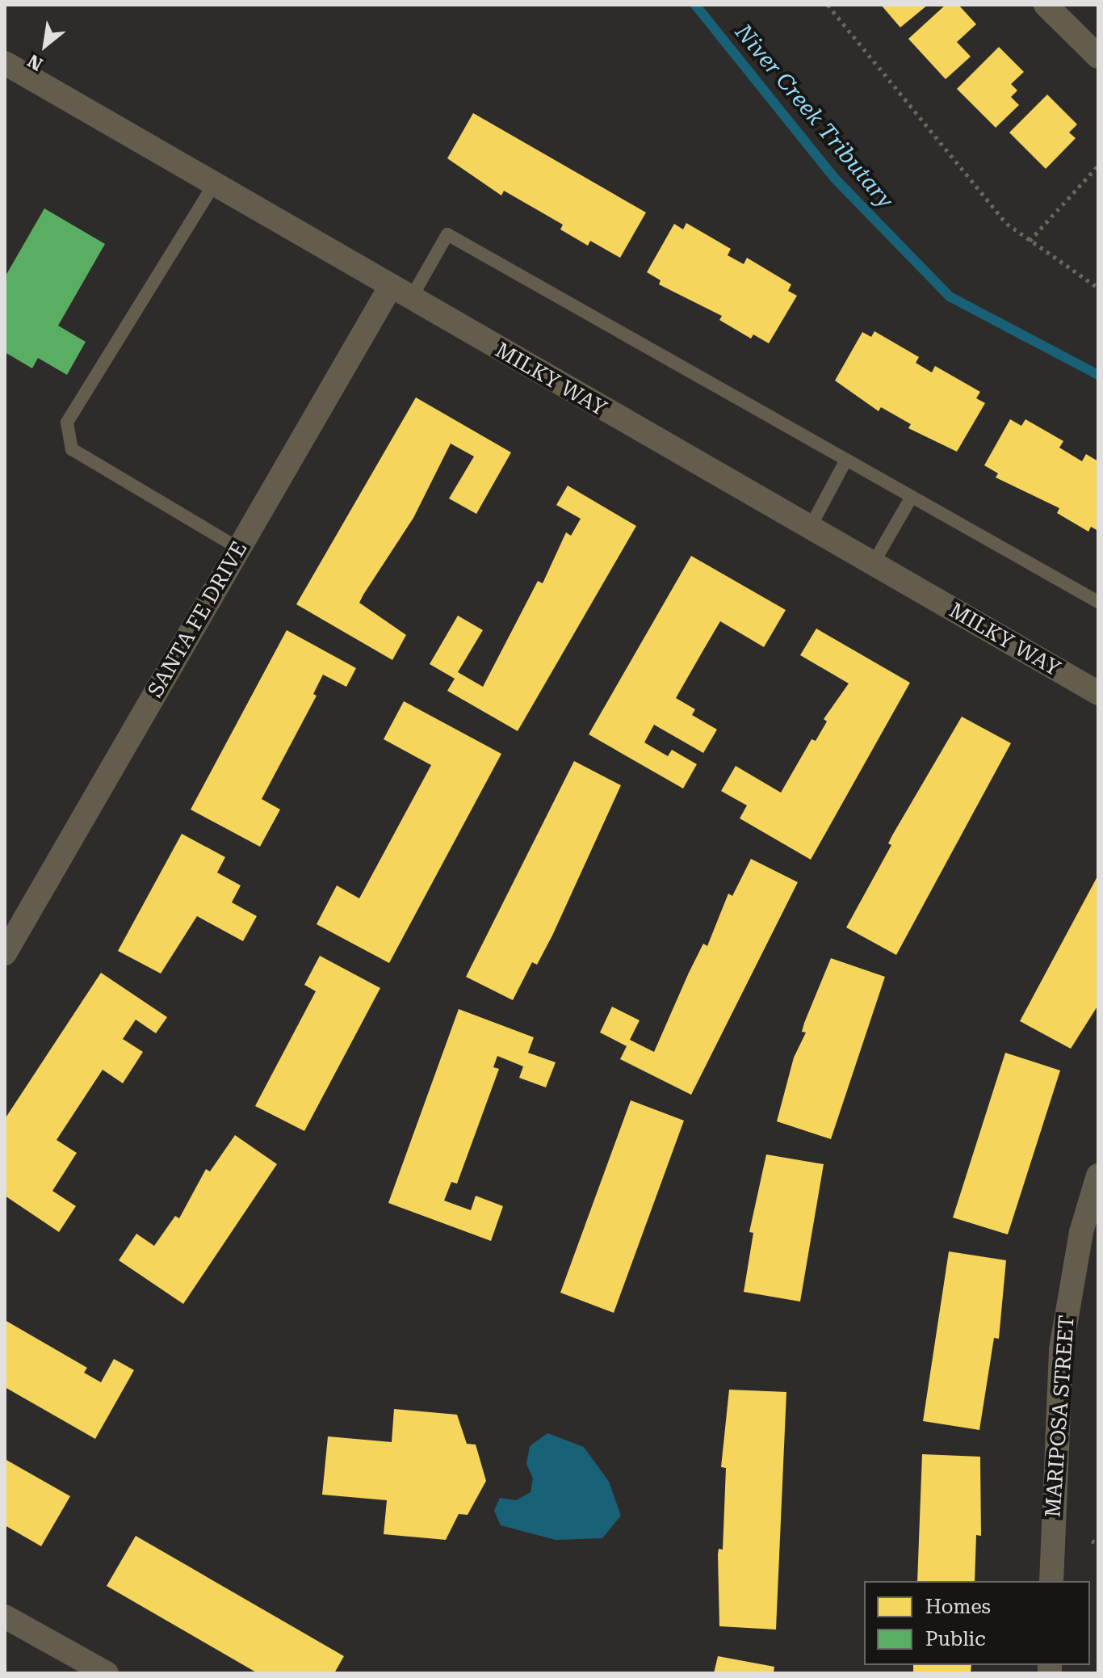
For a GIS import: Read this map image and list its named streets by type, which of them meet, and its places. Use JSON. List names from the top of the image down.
{
  "streets": {
    "street": ["MILKY WAY", "SANTA FE DRIVE", "MARIPOSA STREET"]
  },
  "crossings": [
    ["MILKY WAY", "SANTA FE DRIVE"]
  ],
  "water": ["Niver Creek Tributary"],
  "legend": ["Homes", "Public"],
  "north": "bottom left"
}
